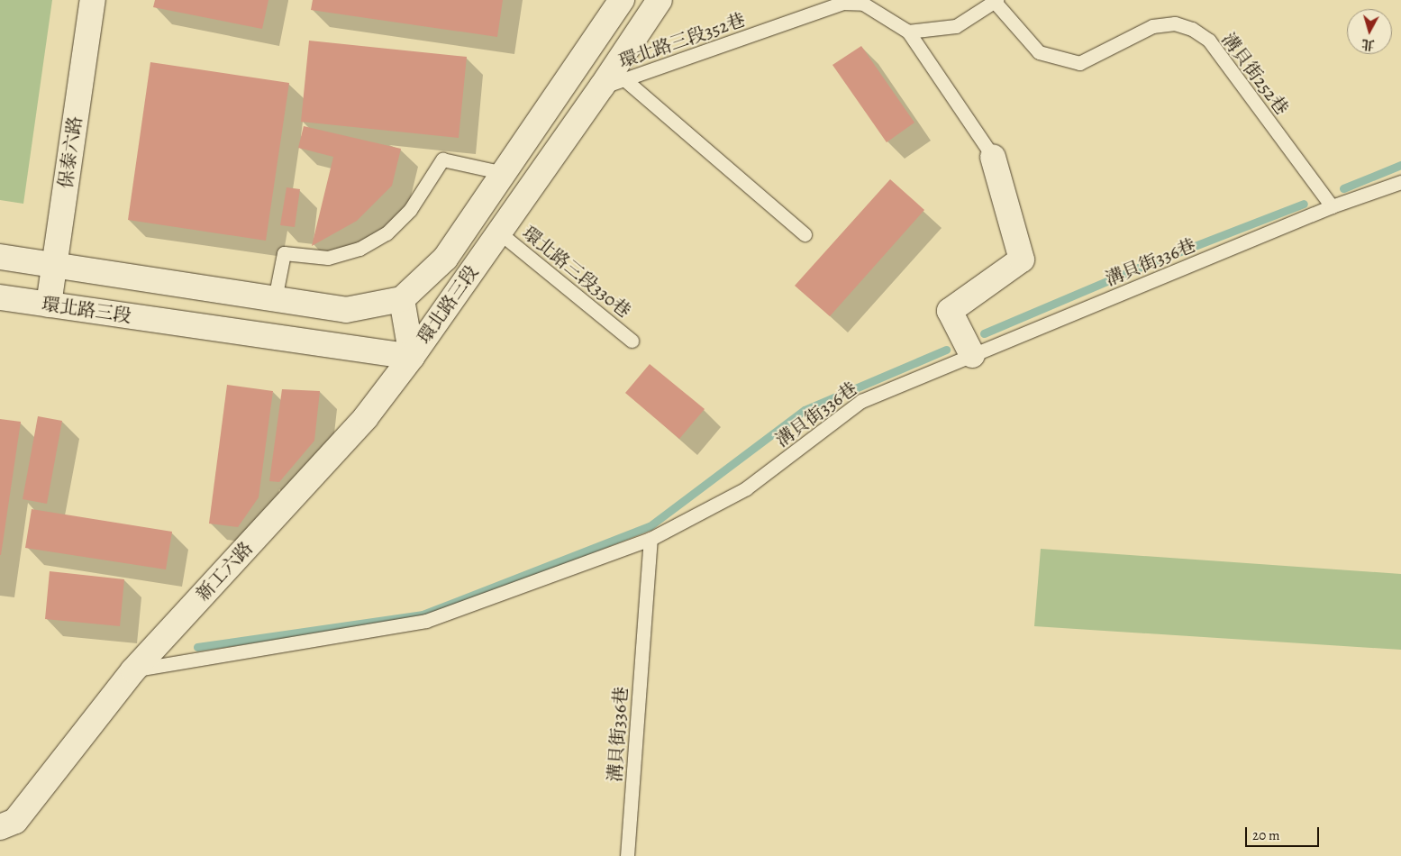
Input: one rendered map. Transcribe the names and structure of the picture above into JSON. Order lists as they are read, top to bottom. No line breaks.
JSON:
{"streets":{"street":["保泰六路","環北路三段","新工六路"],"lane":["環北路三段352巷","溝貝街252巷","溝貝街336巷","環北路三段330巷"]},"crossings":[["環北路三段352巷","環北路三段"],["溝貝街252巷","溝貝街336巷"],["保泰六路","環北路三段"],["環北路三段330巷","環北路三段"],["環北路三段","新工六路"]],"scale_bar":"20 m","north":"bottom"}
